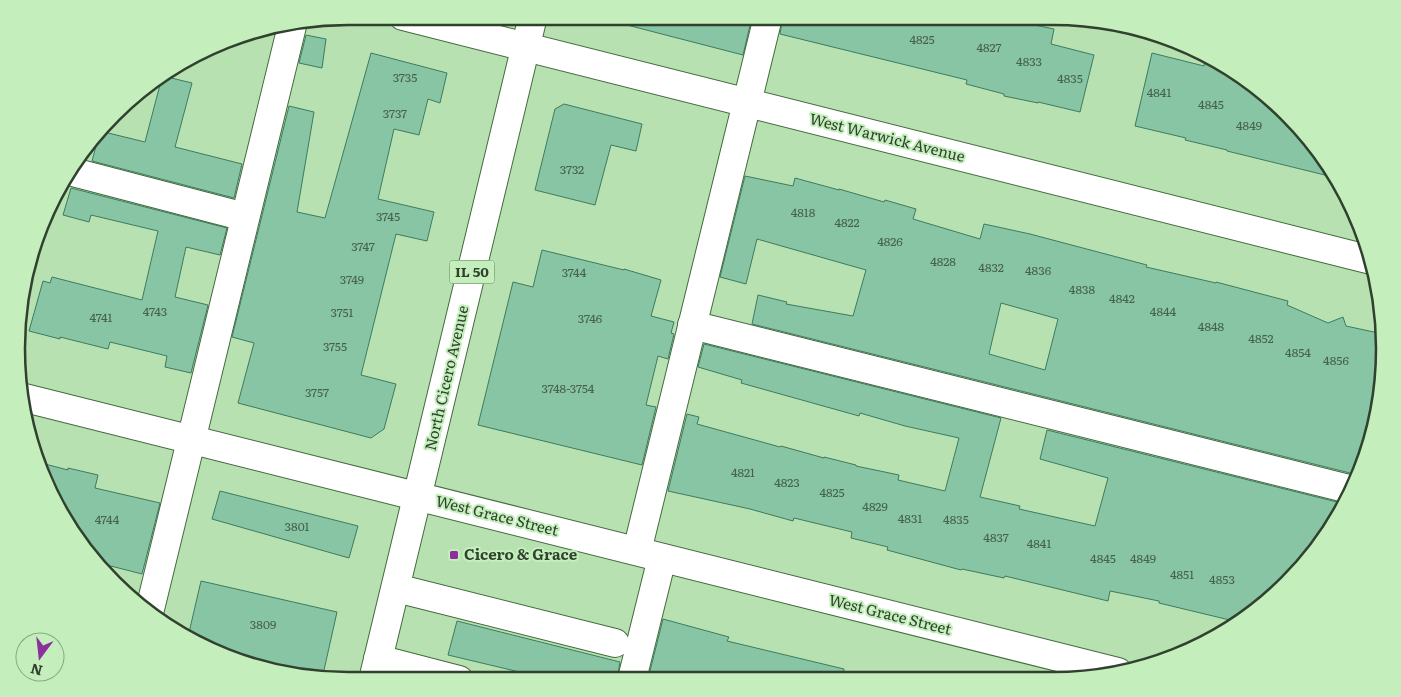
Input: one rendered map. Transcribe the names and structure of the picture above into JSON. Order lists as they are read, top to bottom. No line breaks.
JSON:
{"streets":{"street":["West Warwick Avenue","IL 50","North Cicero Avenue","West Grace Street"]},"crossings":[["West Warwick Avenue","North Cicero Avenue"],["North Cicero Avenue","West Grace Street"]],"places":{"transit":["Cicero & Grace"]},"house_numbers":["4825","4827","4833","3735","4835","4841","4845","3737","4849","3732","4818","3745","4822","4826","3747","4828","4832","4836","3744","3749","4838","4842","4743","4844","3751","4741","3746","4848","4852","3755","4854","4856","3748-3754","3757","4821","4823","4825","4829","4831","4744","4835","3801","4837","4841","4845","4849","4851","4853","3809"],"north":"bottom"}
